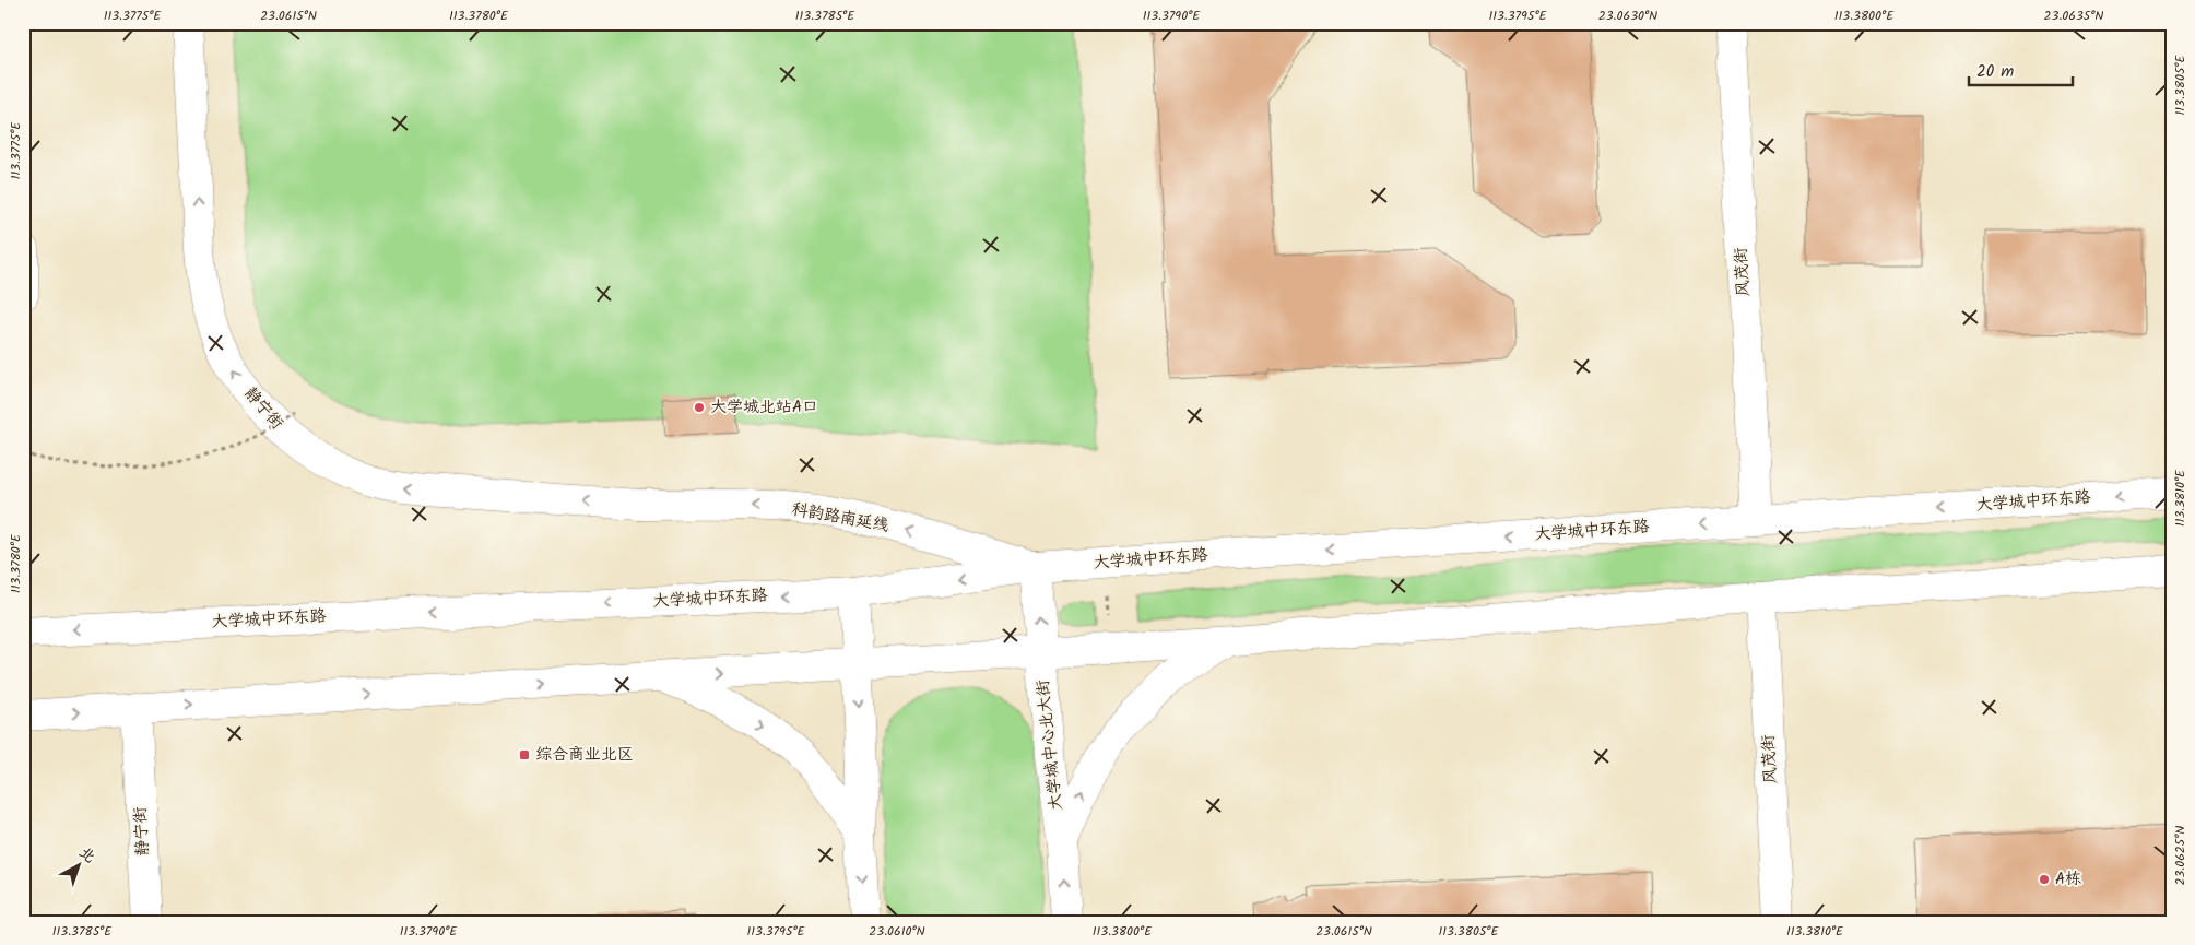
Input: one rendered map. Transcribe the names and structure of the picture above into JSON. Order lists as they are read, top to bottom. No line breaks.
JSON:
{"streets":{"main road":["风茂街","静宁街","大学城中环东路","科韵路南延线","大学城中心北大街"]},"crossings":[["风茂街","大学城中环东路"],["静宁街","科韵路南延线"],["大学城中环东路","科韵路南延线"],["大学城中环东路","大学城中心北大街"],["科韵路南延线","大学城中心北大街"]],"one_way":["静宁街"],"places":{"other":["大学城北站A口","A栋"],"transit":["综合商业北区"]},"scale_bar":"20 m","north":"top right","coordinates":["113.3775°E","23.0615°N","113.3780°E","113.3785°E","113.3790°E","113.3795°E","23.0630°N","113.3800°E","23.0635°N","113.3805°E","113.3810°E","23.0625°N","23.0610°N"]}
